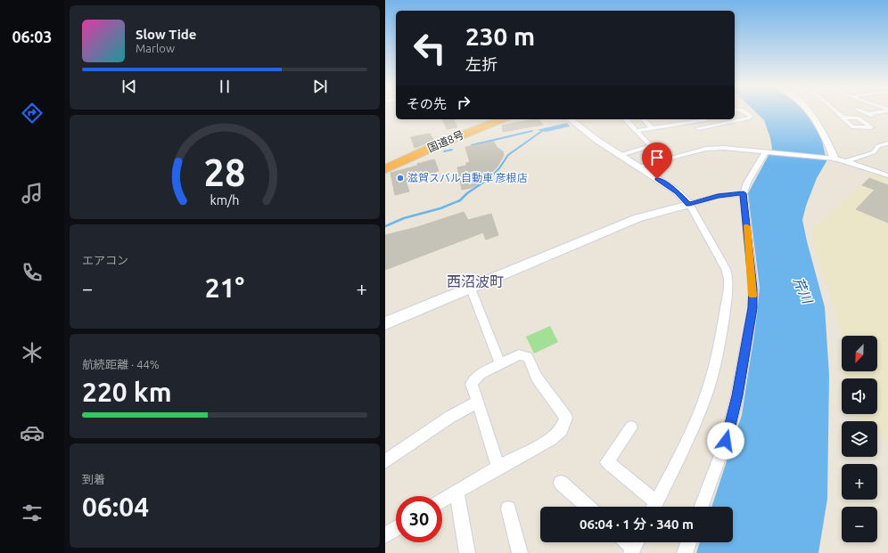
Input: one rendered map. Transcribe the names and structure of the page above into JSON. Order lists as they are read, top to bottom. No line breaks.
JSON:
{"streets":{"highway":["国道8号"]},"districts":["西沼波町"],"water":["芹川"],"places":["滋賀スバル自動車 彦根店"],"north":"bottom left","page":{"tabs":"06:03","turn":["230 m","左折"],"song":["Slow Tide","Marlow"],"then":"その先","tile":["エアコン",["航続距離 · 44%","220 km"],["到着","06:04"]],"heat":["−","21°","+"],"map_buttons":["+","−"],"limit":"30","trip":"06:04 · 1 分 · 340 m","gauge":["28","km/h"]}}
